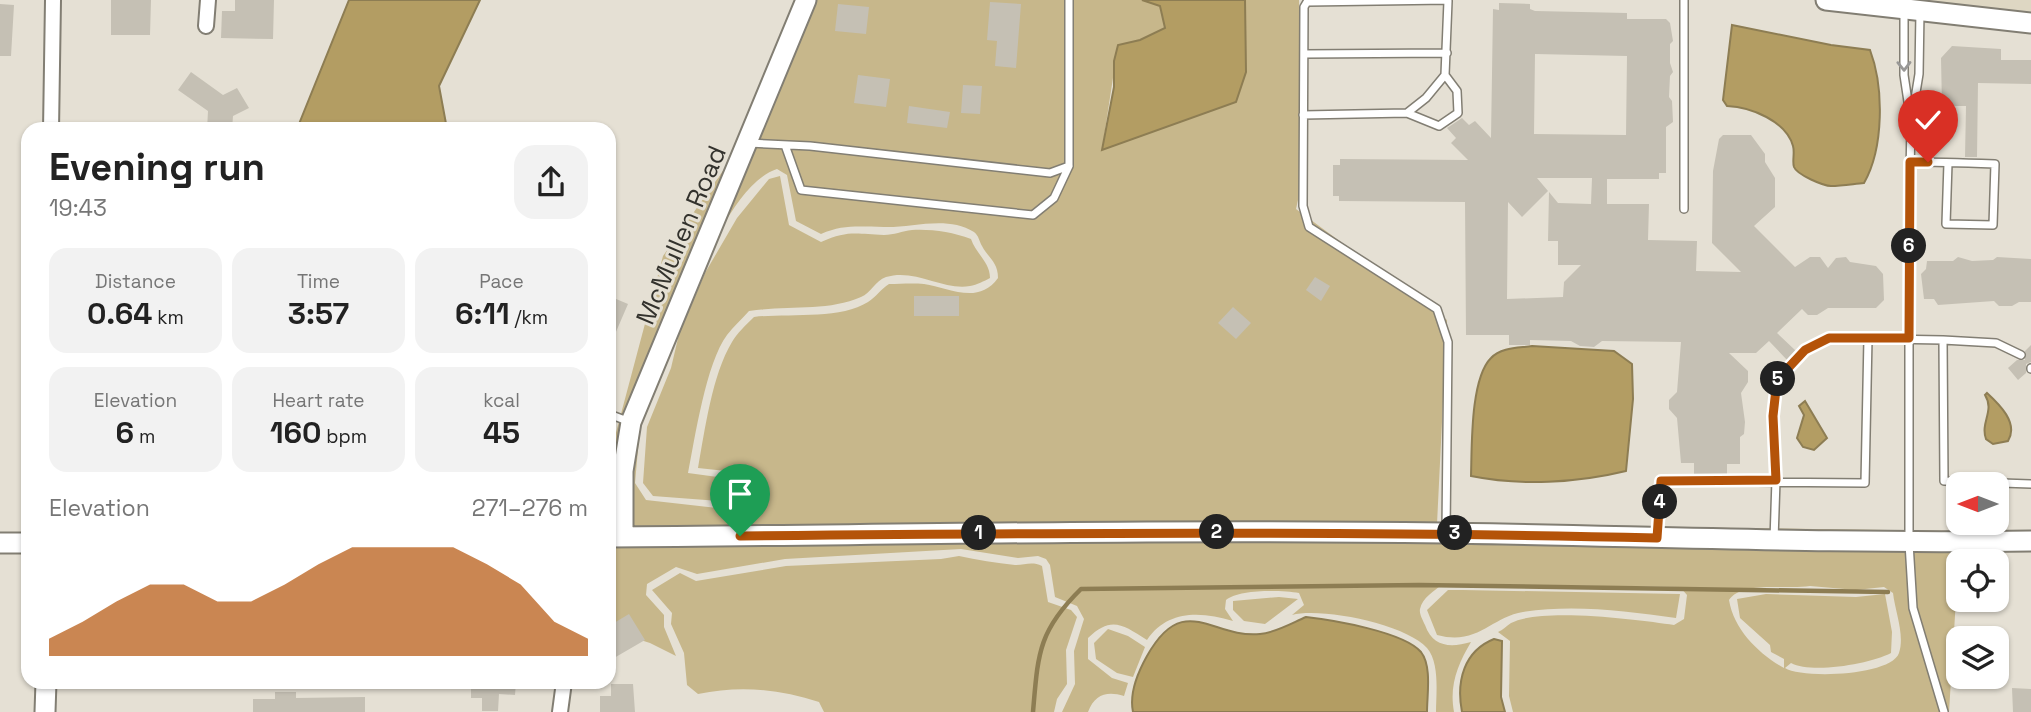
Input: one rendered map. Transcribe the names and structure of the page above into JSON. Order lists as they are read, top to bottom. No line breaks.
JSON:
{"streets":{"street":["McMullen Road"]},"north":"left","page":{"heading":["Evening run","19:43"],"pins":["6","5","4","2","1","3"],"stats":[["Distance","0.64 km"],["Time","3:57"],["Pace","6:11 /km"],["Elevation","6 m"],["Heart rate","160 bpm"],["kcal","45"]],"chart":["Elevation","271–276 m"]}}
